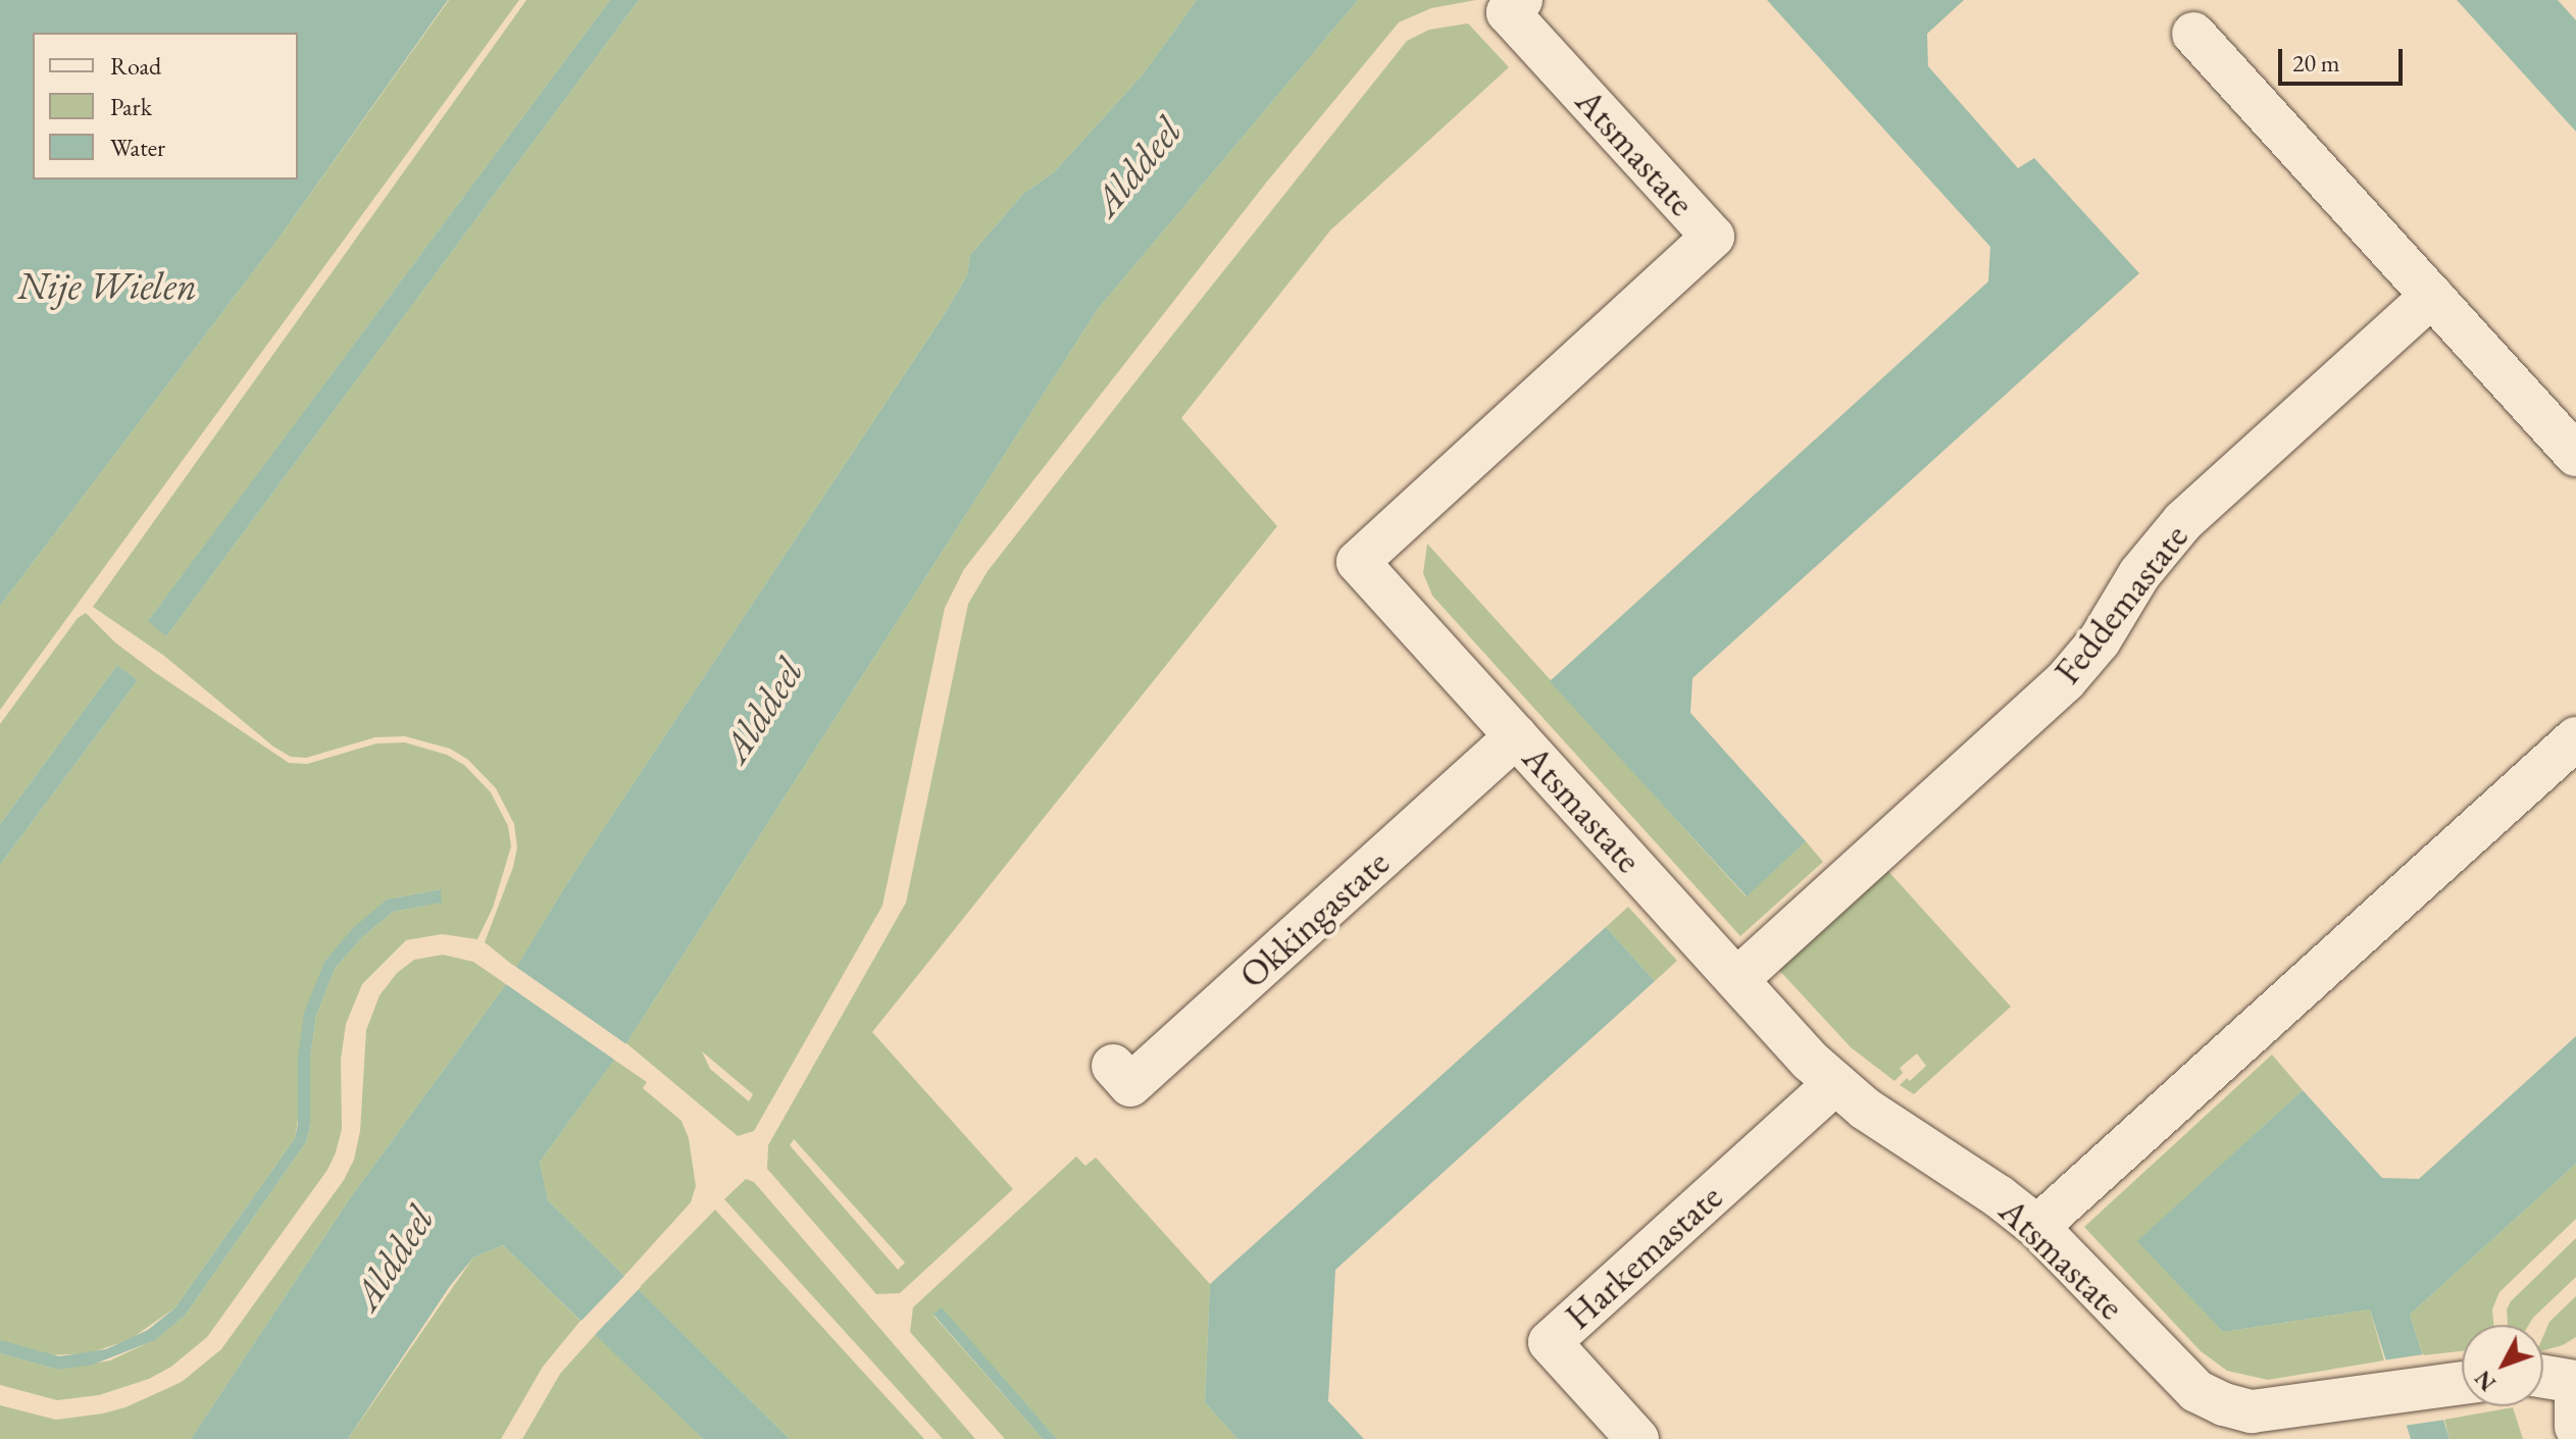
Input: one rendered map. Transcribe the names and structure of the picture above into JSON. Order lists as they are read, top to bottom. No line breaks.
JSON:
{"streets":{"street":["Atsmastate","Feddemastate","Okkingastate","Harkemastate"]},"crossings":[["Atsmastate","Feddemastate"],["Atsmastate","Okkingastate"],["Atsmastate","Harkemastate"]],"water":["Alddeel","Nije Wielen"],"legend":["Road","Park","Water"],"scale_bar":"20 m","north":"bottom left"}
